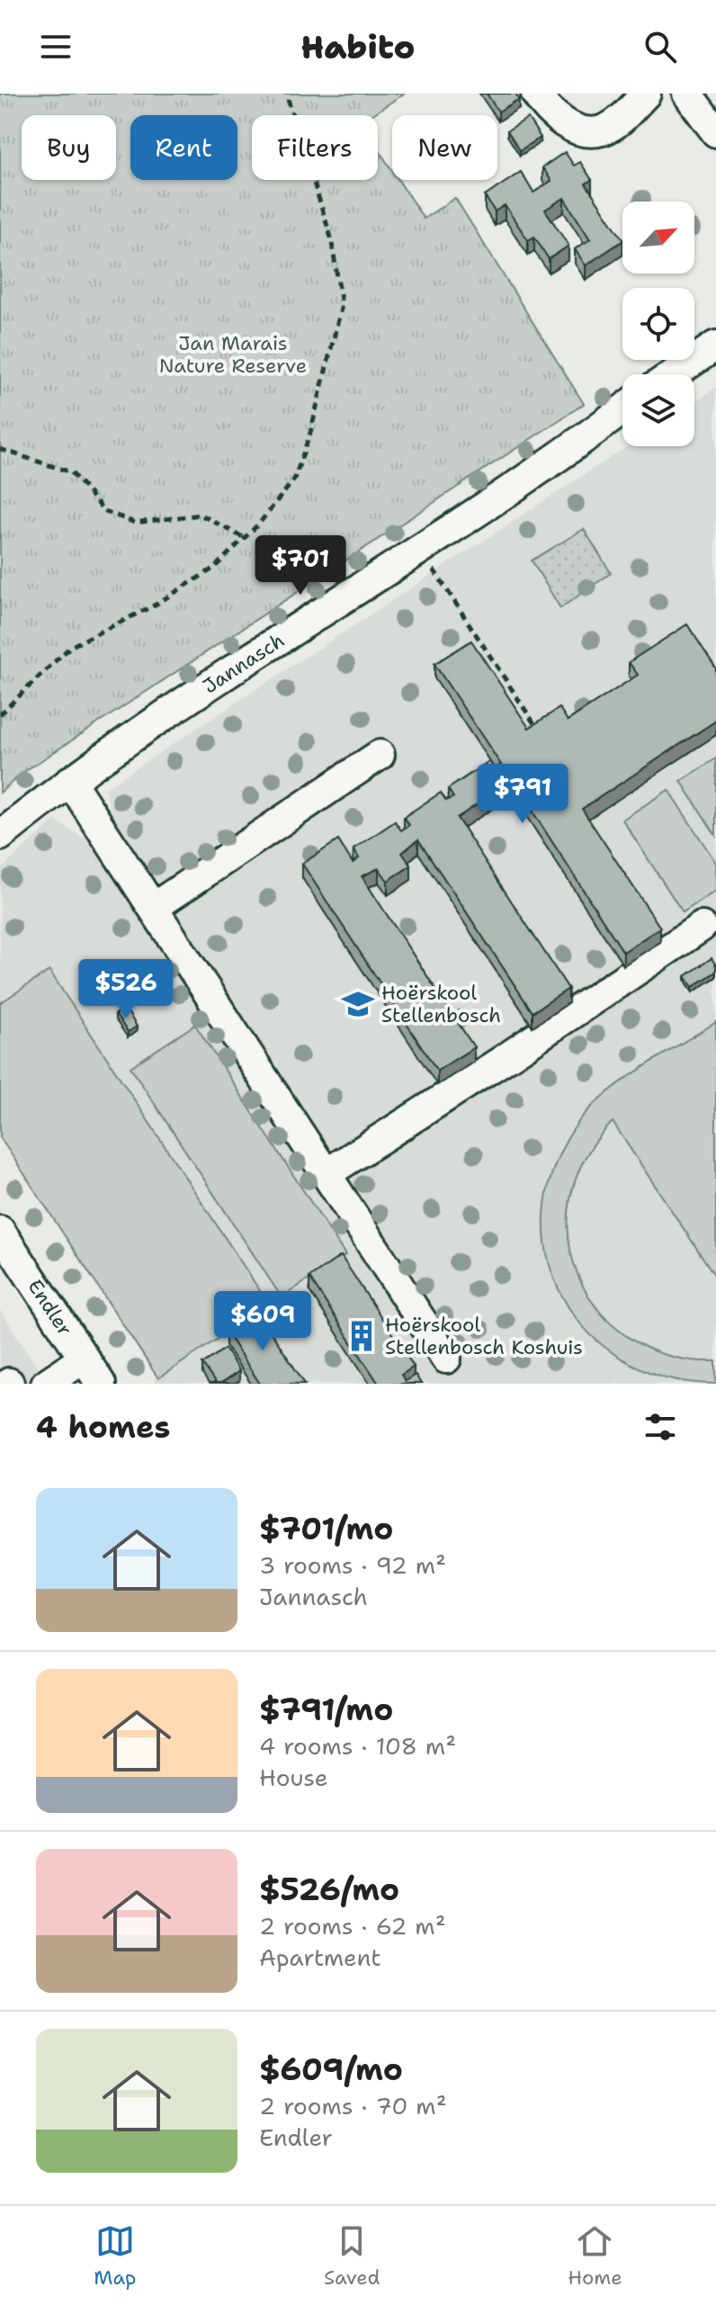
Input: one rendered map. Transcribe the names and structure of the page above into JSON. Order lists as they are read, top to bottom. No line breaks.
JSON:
{"streets":{"street":["Jannasch","Endler"]},"parks":["Jan Marais Nature Reserve"],"places":{"school or university":["Hoërskool Stellenbosch"],"building":["Hoërskool Stellenbosch Koshuis"]},"north":"top right","page":{"header":"Habito","chip":["Buy","Rent","Filters","New"],"price":["$701","$791","$526","$609"],"heading":"4 homes","list":[{"name":"$701/mo","note":"3 rooms · 92 m² · Jannasch"},{"name":"$791/mo","note":"4 rooms · 108 m² · House"},{"name":"$526/mo","note":"2 rooms · 62 m² · Apartment"},{"name":"$609/mo","note":"2 rooms · 70 m² · Endler"}],"tabs":["Map","Saved","Home"]}}
